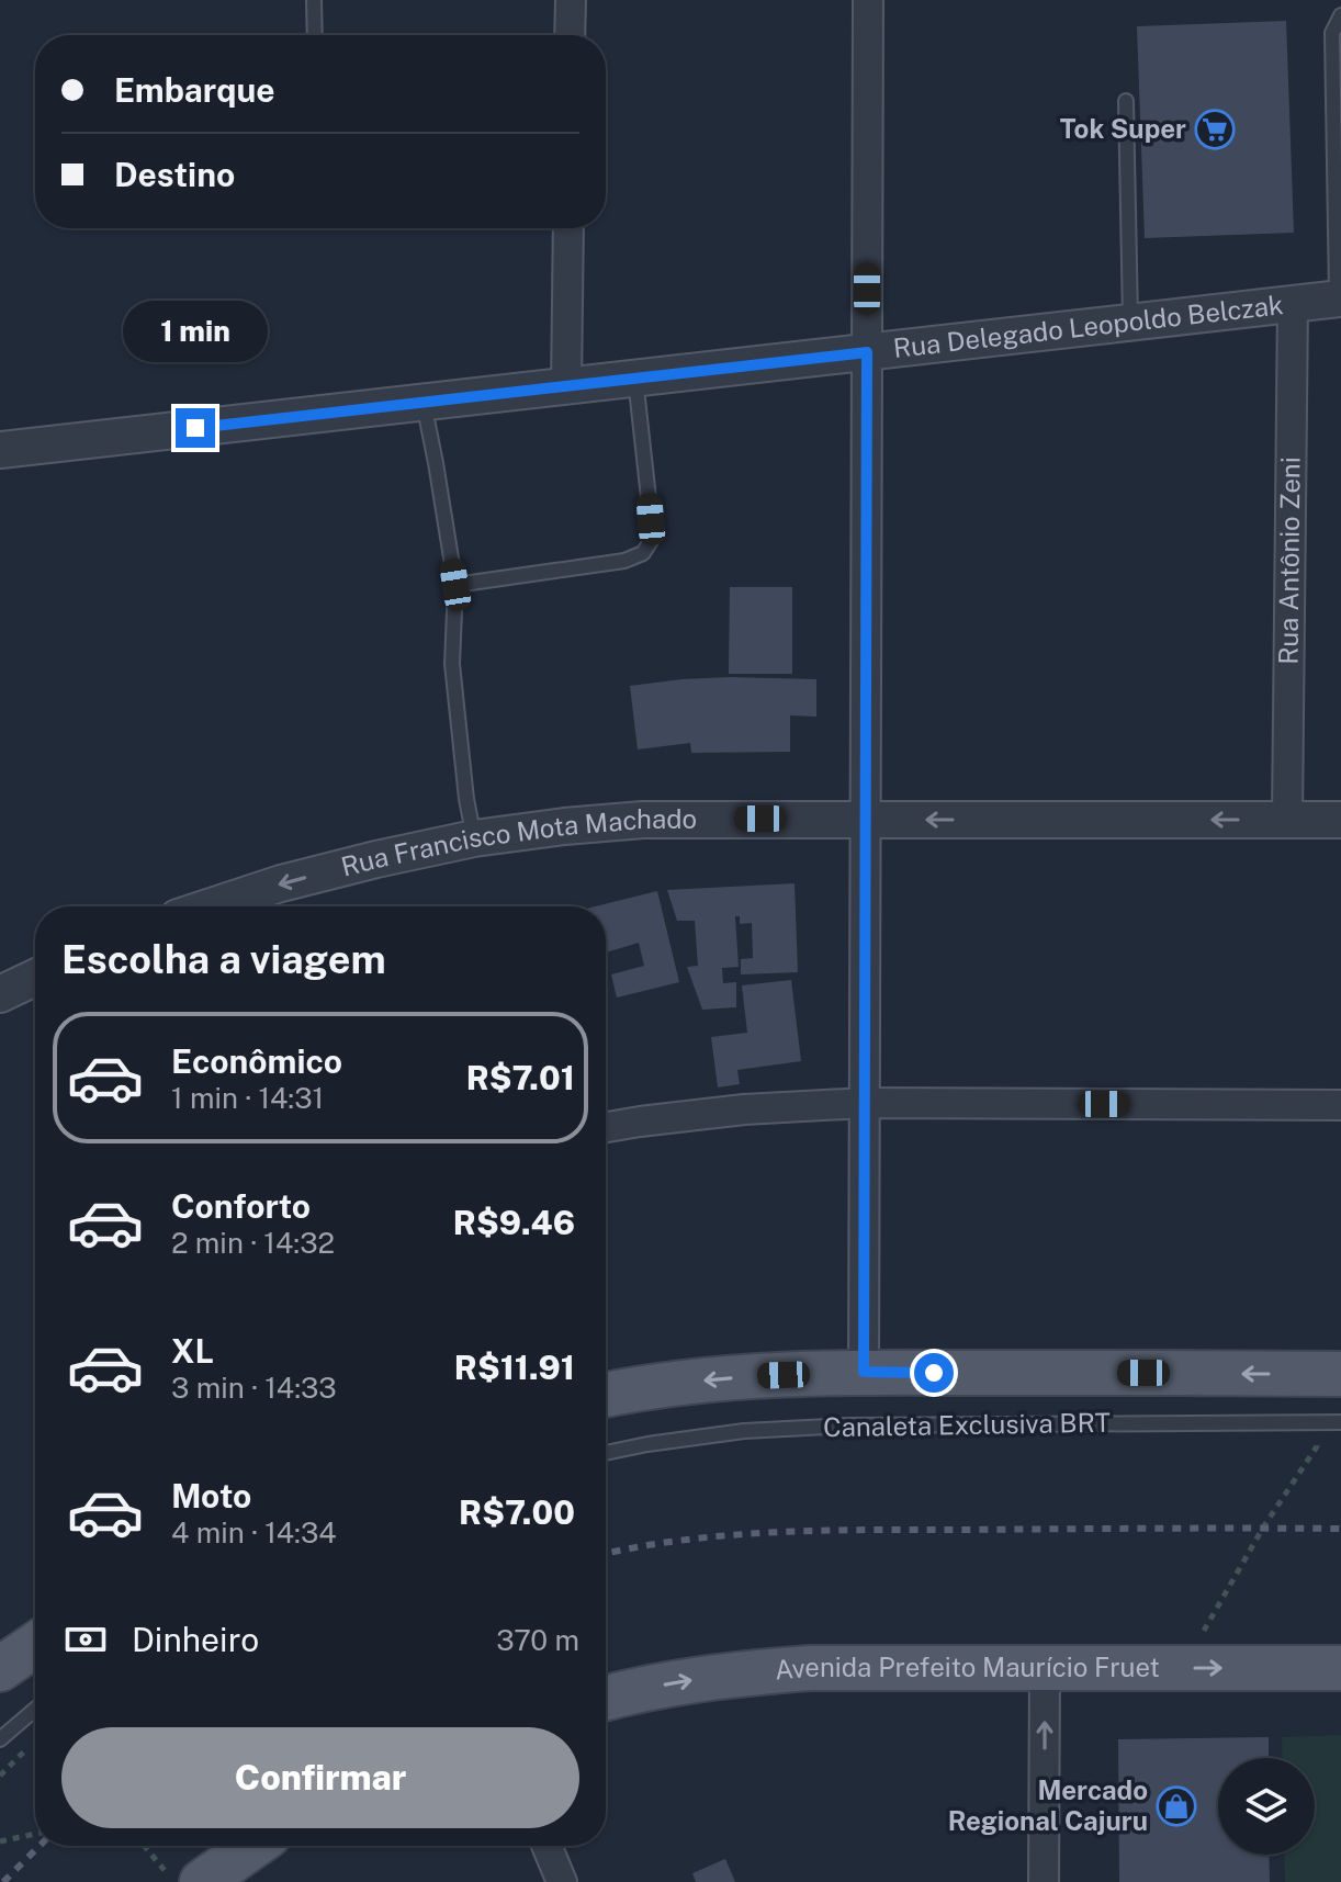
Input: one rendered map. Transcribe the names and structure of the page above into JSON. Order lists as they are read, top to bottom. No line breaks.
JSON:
{"streets":{"main road":["Avenida Prefeito Maurício Fruet"],"street":["Rua Delegado Leopoldo Belczak","Rua Antônio Zeni","Rua Francisco Mota Machado"],"lane":["Canaleta Exclusiva BRT"]},"crossings":[["Rua Delegado Leopoldo Belczak","Rua Antônio Zeni"],["Rua Antônio Zeni","Rua Francisco Mota Machado"]],"places":{"supermarket":["Tok Super"],"shop":["Mercado Regional Cajuru"]},"page":{"banner":["Embarque","Destino"],"bubble":"1 min","heading":"Escolha a viagem","list":[{"name":"Econômico","note":"1 min · 14:31","value":"R$7.01"},{"name":"Conforto","note":"2 min · 14:32","value":"R$9.46"},{"name":"XL","note":"3 min · 14:33","value":"R$11.91"},{"name":"Moto","note":"4 min · 14:34","value":"R$7.00"}],"pay":["Dinheiro","370 m"],"buttons":"Confirmar"}}
